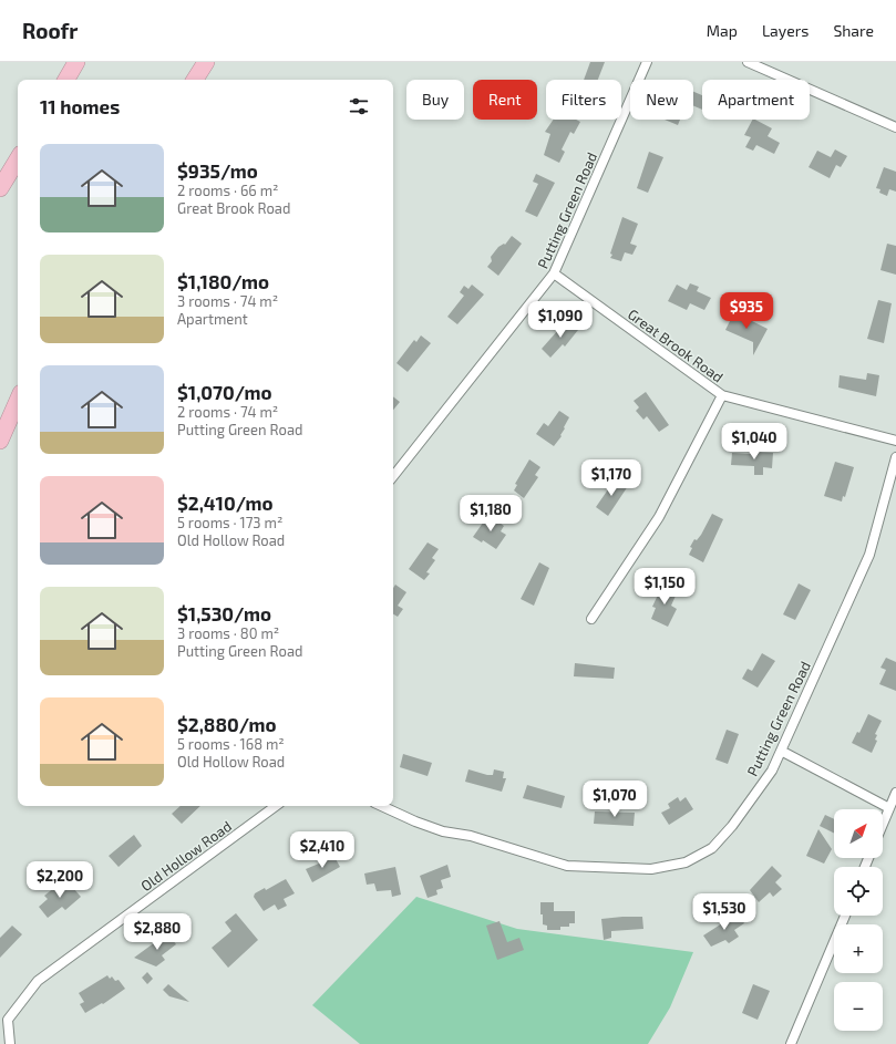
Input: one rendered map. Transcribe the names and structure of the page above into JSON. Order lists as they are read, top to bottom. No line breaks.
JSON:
{"streets":{"street":["Putting Green Road","Great Brook Road","Old Hollow Road"]},"crossings":[["Putting Green Road","Great Brook Road"]],"north":"top right","page":{"header":"Roofr","nav":["Map","Layers","Share"],"chip":["Buy","Rent","Filters","New","Apartment"],"heading":"11 homes","list":[{"name":"$935/mo","note":"2 rooms · 66 m² · Great Brook Road"},{"name":"$1,180/mo","note":"3 rooms · 74 m² · Apartment"},{"name":"$1,070/mo","note":"2 rooms · 74 m² · Putting Green Road"},{"name":"$2,410/mo","note":"5 rooms · 173 m² · Old Hollow Road"},{"name":"$1,530/mo","note":"3 rooms · 80 m² · Putting Green Road"},{"name":"$2,880/mo","note":"5 rooms · 168 m² · Old Hollow Road"}],"price":["$935","$1,090","$1,040","$1,170","$1,180","$1,150","$1,070","$2,410","$2,200","$1,530","$2,880"],"map_buttons":["+","−"]}}
